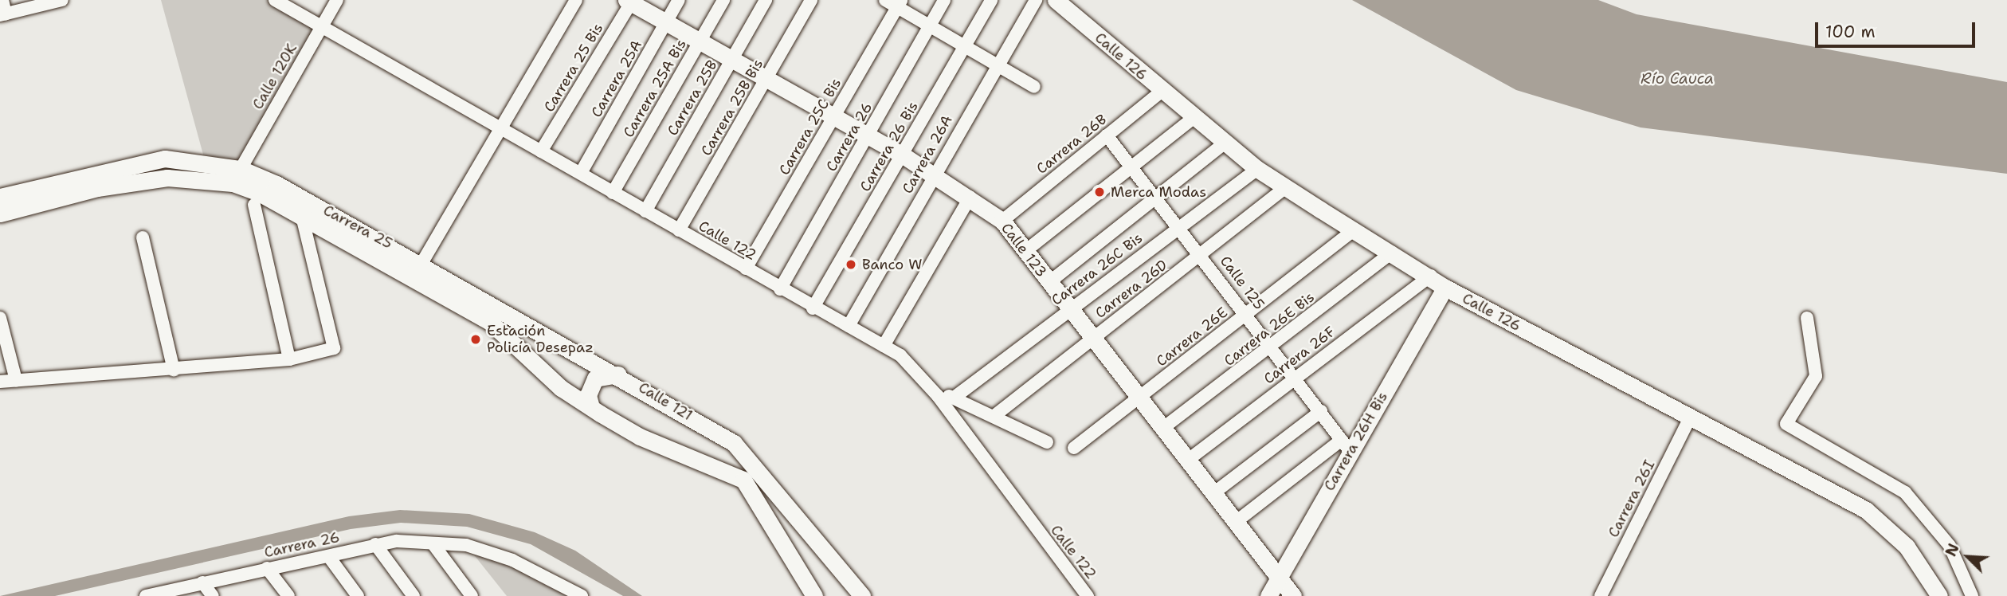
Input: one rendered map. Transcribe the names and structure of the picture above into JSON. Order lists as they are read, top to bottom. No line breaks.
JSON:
{"streets":{"street":["Calle 126","Carrera 25 Bis","Calle 120K","Carrera 25A","Carrera 25A Bis","Carrera 25B","Carrera 25B Bis","Carrera 25C Bis","Carrera 26","Carrera 26B","Carrera 26 Bis","Carrera 26A","Carrera 25","Calle 122","Calle 123","Carrera 26C Bis","Calle 125","Carrera 26D","Carrera 26E Bis","Carrera 26E","Carrera 26F","Calle 121","Carrera 26H Bis","Carrera 26I"]},"crossings":[["Calle 126","Carrera 26B"],["Calle 126","Carrera 26C Bis"],["Calle 126","Carrera 26D"],["Calle 126","Carrera 26E Bis"],["Calle 126","Carrera 26E"],["Calle 126","Carrera 26F"],["Calle 126","Carrera 26H Bis"],["Calle 126","Carrera 26I"],["Carrera 25 Bis","Calle 122"],["Carrera 25 Bis","Calle 123"],["Calle 120K","Carrera 25"],["Calle 120K","Calle 122"],["Carrera 25A","Calle 122"],["Carrera 25A","Calle 123"],["Carrera 25A Bis","Calle 122"],["Carrera 25A Bis","Calle 123"],["Carrera 25B","Calle 122"],["Carrera 25B","Calle 123"],["Carrera 25B Bis","Calle 122"],["Carrera 25B Bis","Calle 123"],["Carrera 25C Bis","Calle 122"],["Carrera 25C Bis","Calle 123"],["Carrera 26","Calle 122"],["Carrera 26","Calle 123"],["Carrera 26B","Calle 123"],["Carrera 26B","Calle 125"],["Carrera 26 Bis","Calle 122"],["Carrera 26 Bis","Calle 123"],["Carrera 26A","Calle 122"],["Carrera 26A","Calle 123"],["Carrera 25","Calle 121"],["Calle 123","Carrera 26C Bis"],["Calle 123","Carrera 26D"],["Calle 123","Carrera 26E Bis"],["Calle 123","Carrera 26E"],["Calle 123","Carrera 26F"],["Calle 123","Carrera 26H Bis"],["Carrera 26C Bis","Calle 125"],["Calle 125","Carrera 26D"],["Calle 125","Carrera 26E Bis"],["Calle 125","Carrera 26E"],["Calle 125","Carrera 26F"],["Calle 125","Carrera 26H Bis"]],"water":["Río Cauca"],"places":["Merca Modas","Banco W","Estación Policía Desepaz"],"scale_bar":"100 m","north":"top left"}
